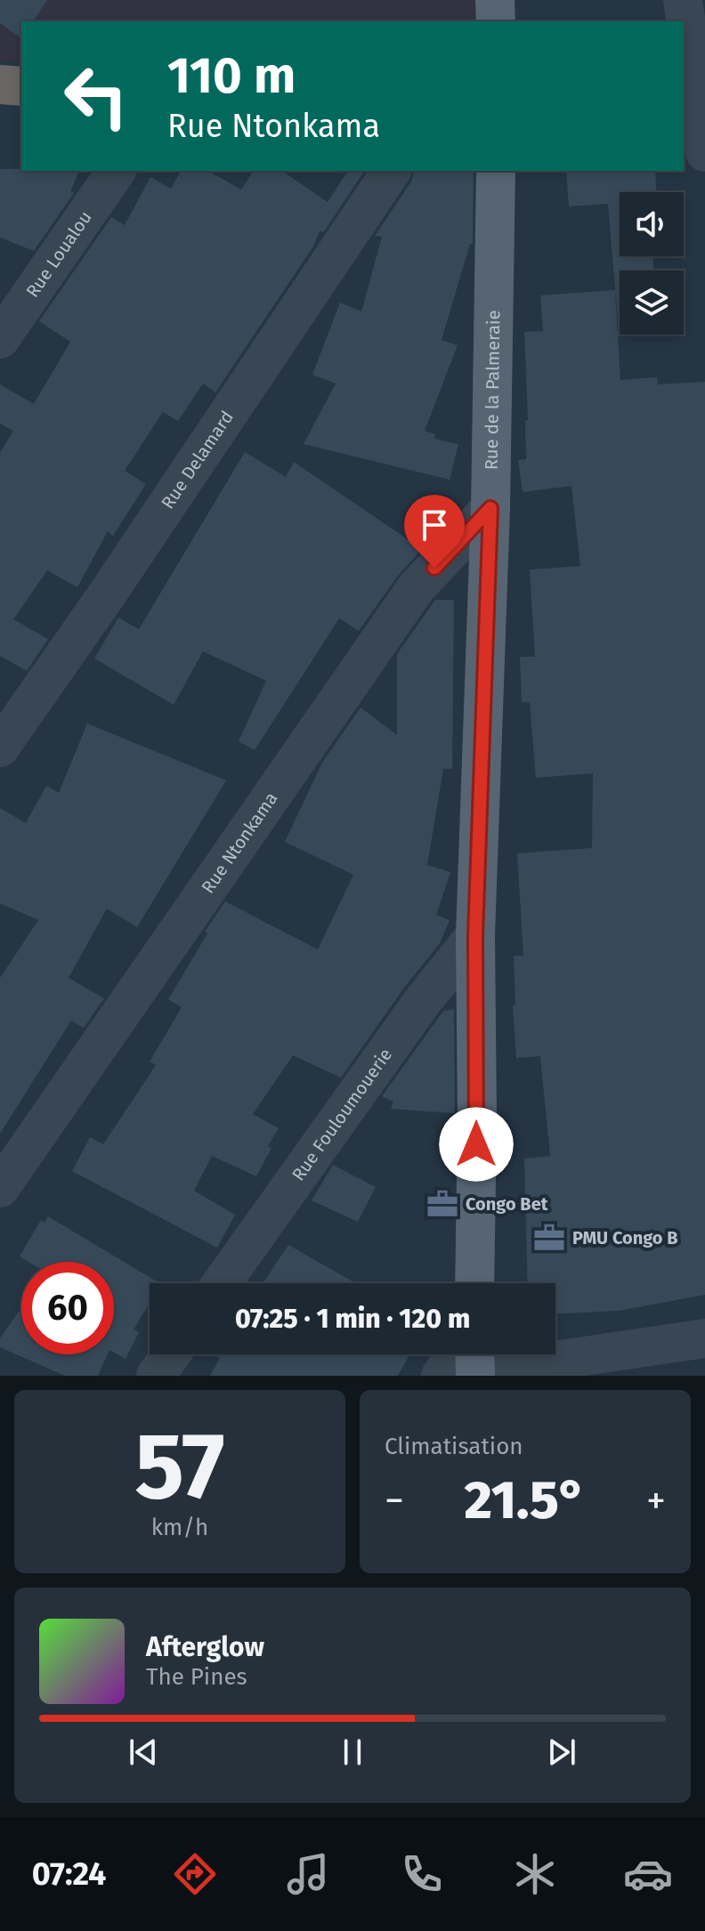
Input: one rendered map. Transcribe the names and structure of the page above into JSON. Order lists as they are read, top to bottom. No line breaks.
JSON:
{"streets":{"main road":["Rue de la Palmeraie"],"street":["Rue Loualou","Rue Delamard","Rue Ntonkama","Rue Fouloumouerie"]},"crossings":[["Rue de la Palmeraie","Rue Ntonkama"],["Rue de la Palmeraie","Rue Fouloumouerie"]],"places":{"office":["Congo Bet","PMU Congo B"]},"page":{"turn":["110 m","Rue Ntonkama"],"limit":"60","trip":"07:25 · 1 min · 120 m","tile":[["57","km/h"],"Climatisation"],"heat":["−","21.5°","+"],"song":["Afterglow","The Pines"],"tabs":"07:24"}}
